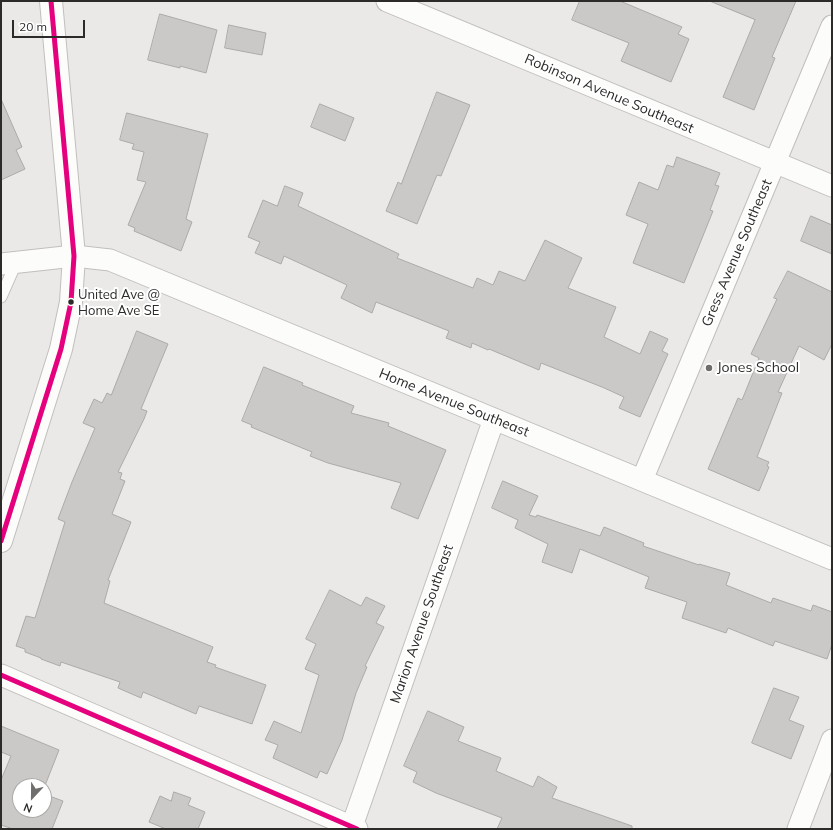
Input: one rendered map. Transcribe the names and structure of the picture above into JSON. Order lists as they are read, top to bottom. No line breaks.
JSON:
{"streets":{"street":["Robinson Avenue Southeast","Gress Avenue Southeast","Home Avenue Southeast","Marion Avenue Southeast"]},"crossings":[["Robinson Avenue Southeast","Gress Avenue Southeast"],["Gress Avenue Southeast","Home Avenue Southeast"],["Home Avenue Southeast","Marion Avenue Southeast"]],"places":["United Ave @ Home Ave SE","Jones School"],"scale_bar":"20 m","north":"bottom"}
